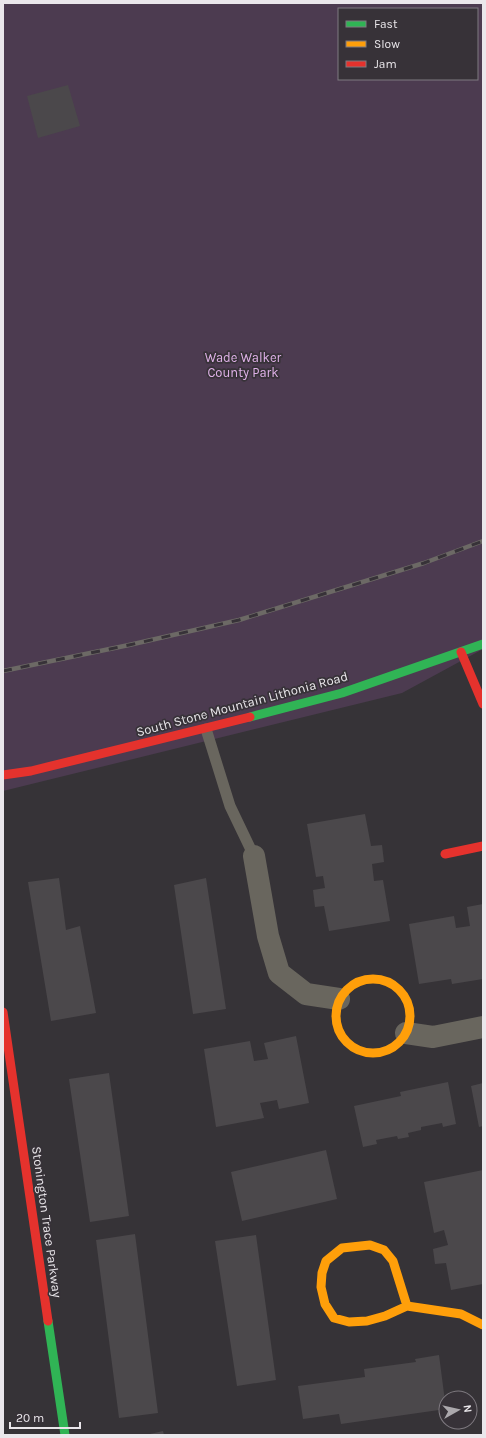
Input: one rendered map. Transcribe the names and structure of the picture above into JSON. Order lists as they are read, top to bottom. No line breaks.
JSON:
{"streets":{"street":["South Stone Mountain Lithonia Road","Stonington Trace Parkway"]},"parks":["Wade Walker County Park"],"legend":["Fast","Slow","Jam"],"scale_bar":"20 m","north":"right"}
